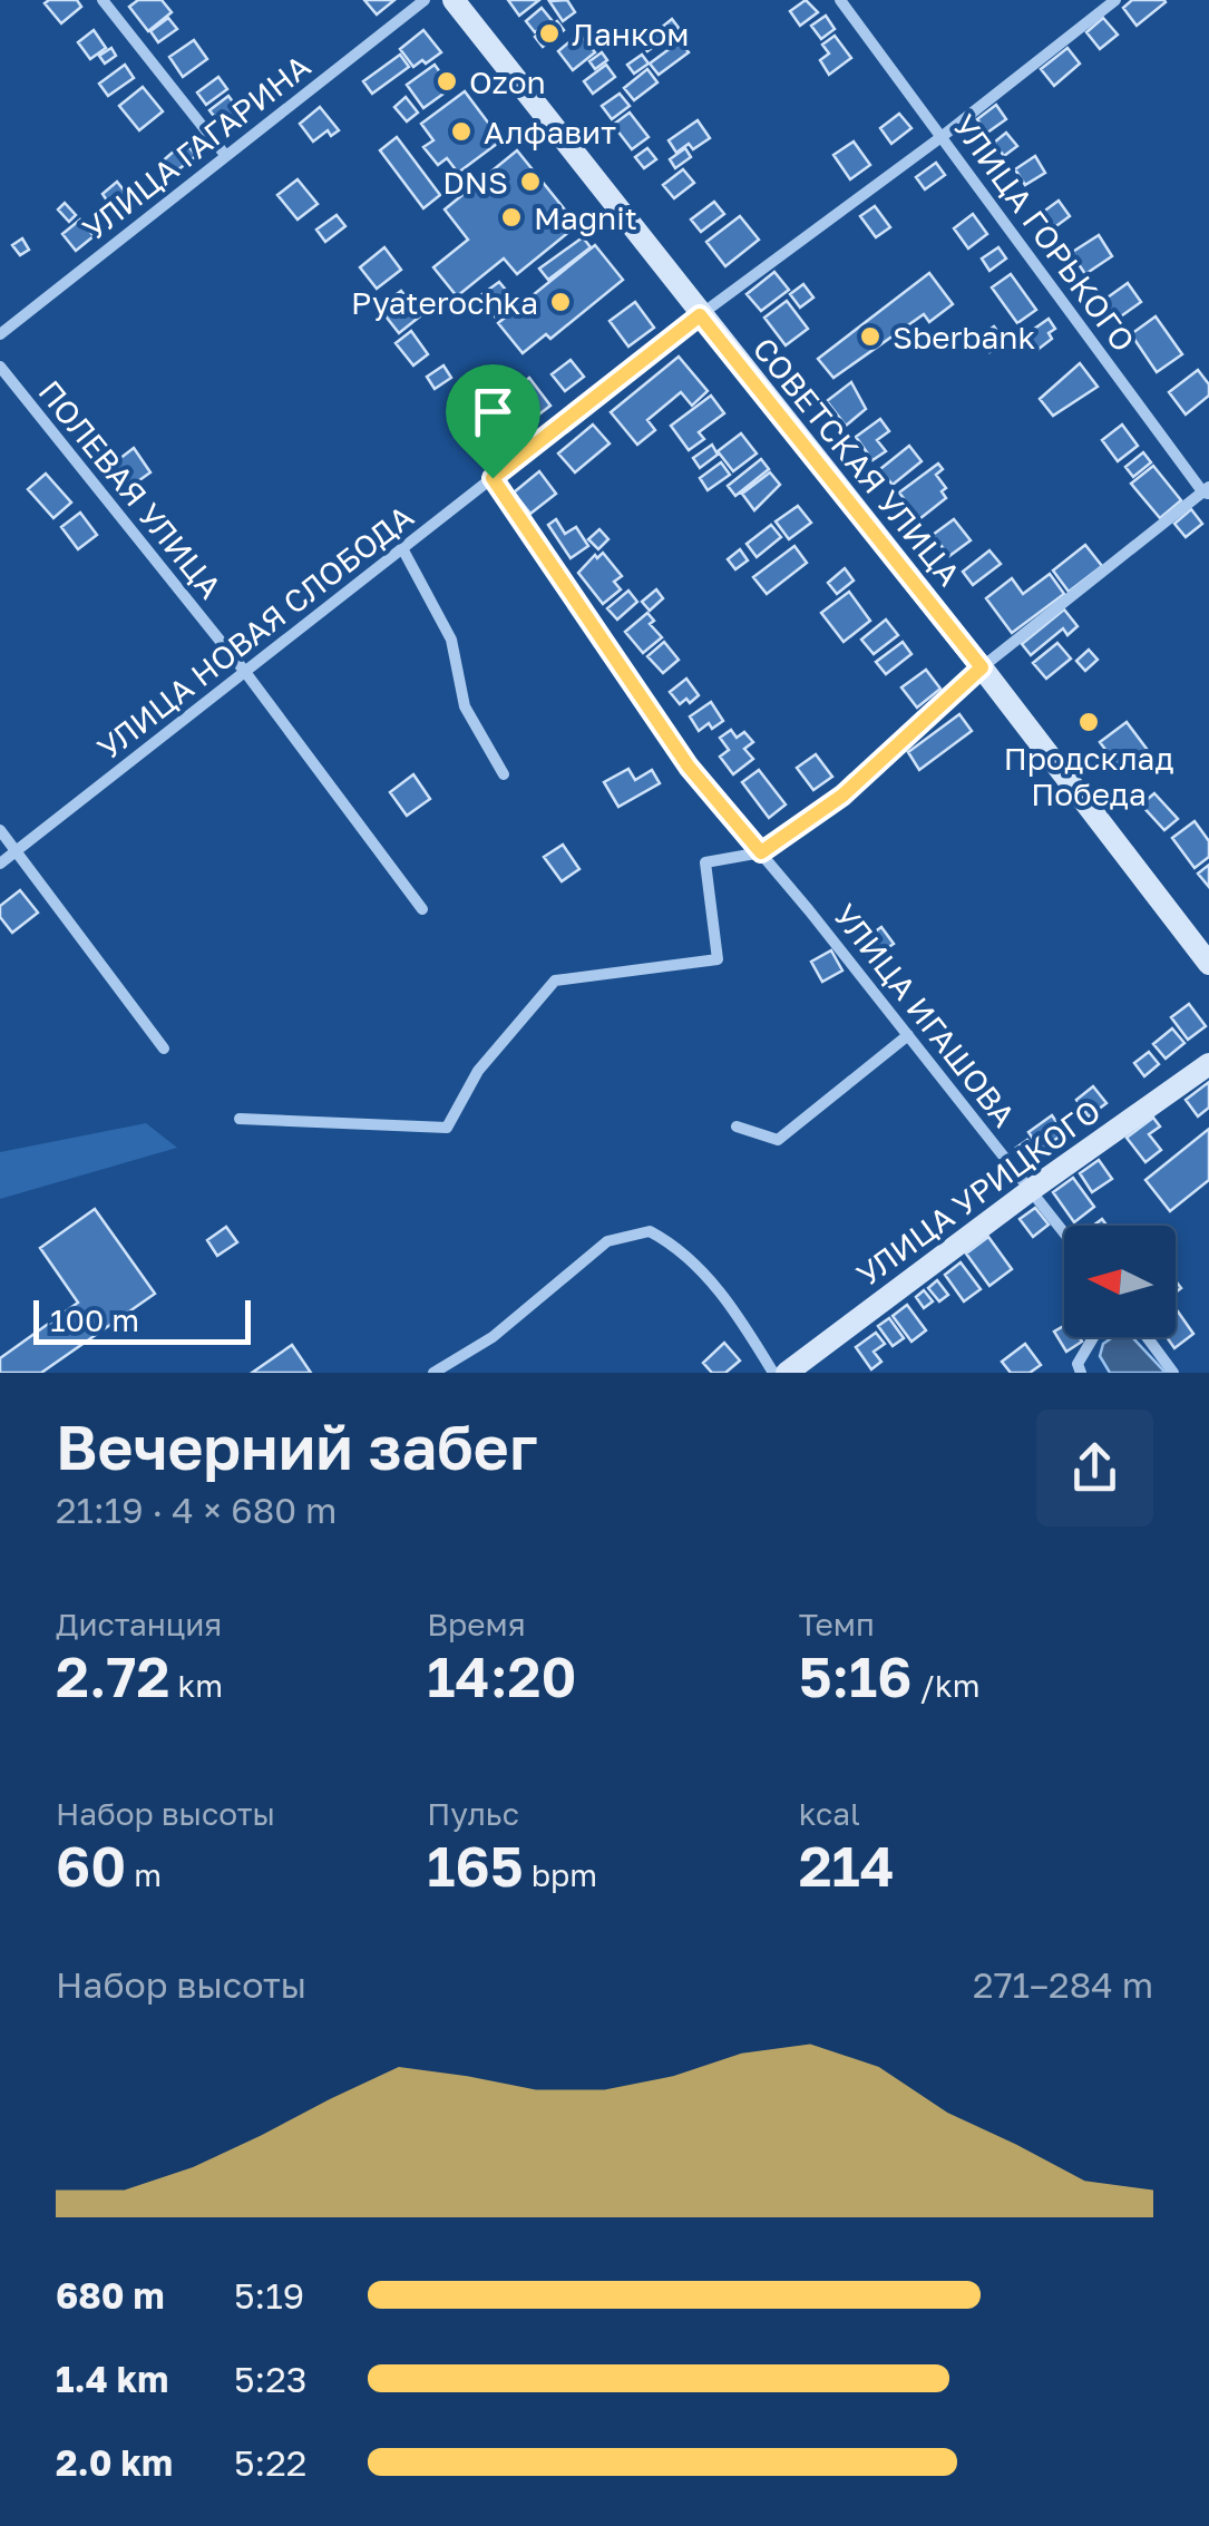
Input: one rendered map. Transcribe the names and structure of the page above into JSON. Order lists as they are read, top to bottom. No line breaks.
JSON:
{"streets":{"main road":["СОВЕТСКАЯ УЛИЦА","УЛИЦА УРИЦКОГО"],"street":["УЛИЦА ГАГАРИНА","УЛИЦА ГОРЬКОГО","ПОЛЕВАЯ УЛИЦА","УЛИЦА НОВАЯ СЛОБОДА","УЛИЦА ИГАШОВА"]},"crossings":[["УЛИЦА ГОРЬКОГО","УЛИЦА НОВАЯ СЛОБОДА"],["СОВЕТСКАЯ УЛИЦА","УЛИЦА НОВАЯ СЛОБОДА"],["ПОЛЕВАЯ УЛИЦА","УЛИЦА НОВАЯ СЛОБОДА"],["УЛИЦА НОВАЯ СЛОБОДА","УЛИЦА ИГАШОВА"],["УЛИЦА ИГАШОВА","УЛИЦА УРИЦКОГО"]],"places":["Ланком","Ozon","Алфавит","DNS","Magnit","Pyaterochka","Sberbank","Продсклад Победа"],"scale_bar":"100 m","north":"left","page":{"scale":"100 m","heading":["Вечерний забег","21:19 · 4 × 680 m"],"stats":[["Дистанция","2.72 km"],["Время","14:20"],["Темп","5:16 /km"],["Набор высоты","60 m"],["Пульс","165 bpm"],["kcal","214"]],"chart":["Набор высоты","271–284 m"],"list":[{"name":"680 m","note":"5:19"},{"name":"1.4 km","note":"5:23"},{"name":"2.0 km","note":"5:22"}]}}
